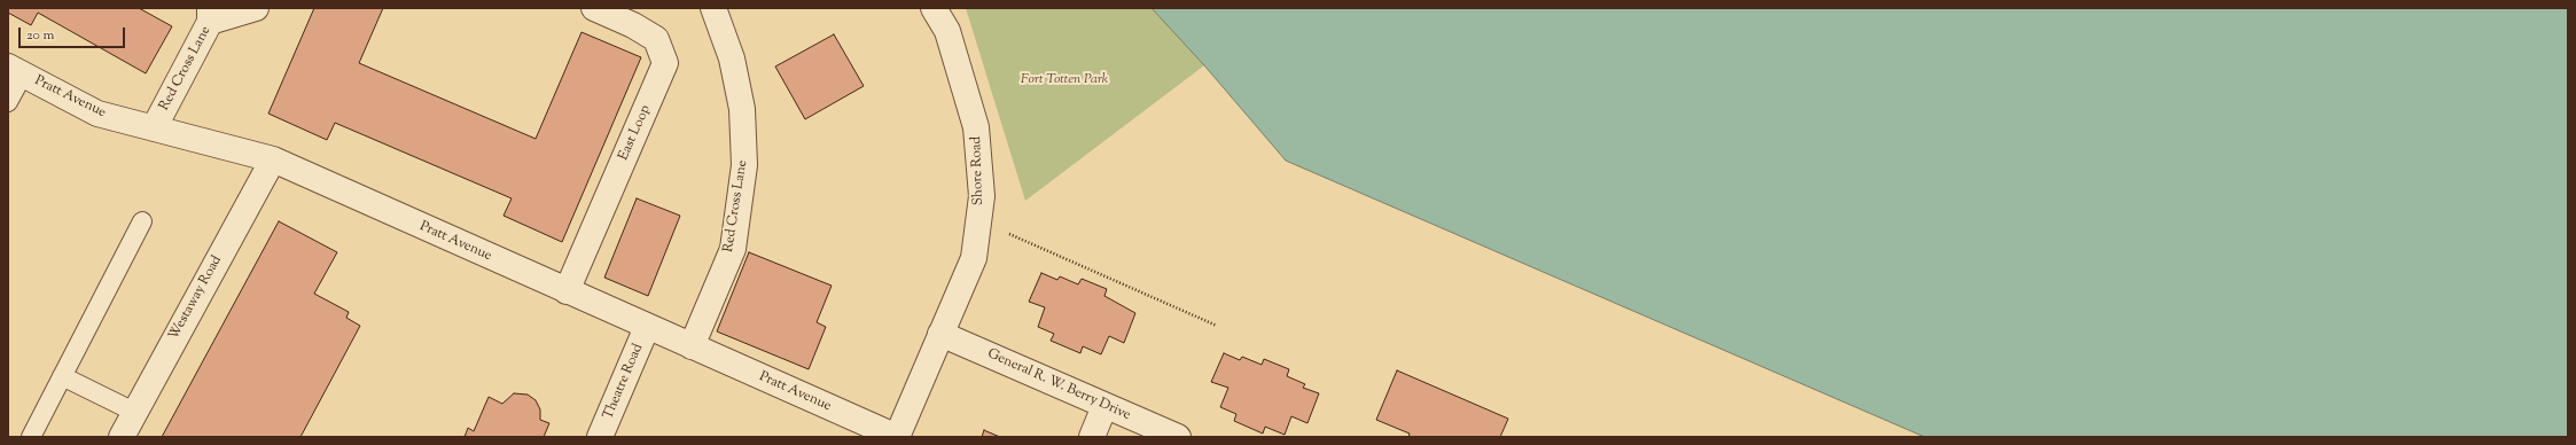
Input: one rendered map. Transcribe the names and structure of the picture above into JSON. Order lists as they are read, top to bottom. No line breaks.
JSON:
{"streets":{"street":["Red Cross Lane","Pratt Avenue","East Loop","Shore Road","Westaway Road","Theatre Road","General R. W. Berry Drive"]},"crossings":[["Red Cross Lane","Pratt Avenue"],["Pratt Avenue","East Loop"],["Pratt Avenue","Shore Road"],["Pratt Avenue","Westaway Road"],["Pratt Avenue","Theatre Road"],["Shore Road","General R. W. Berry Drive"]],"parks":["Fort Totten Park"],"scale_bar":"20 m"}
